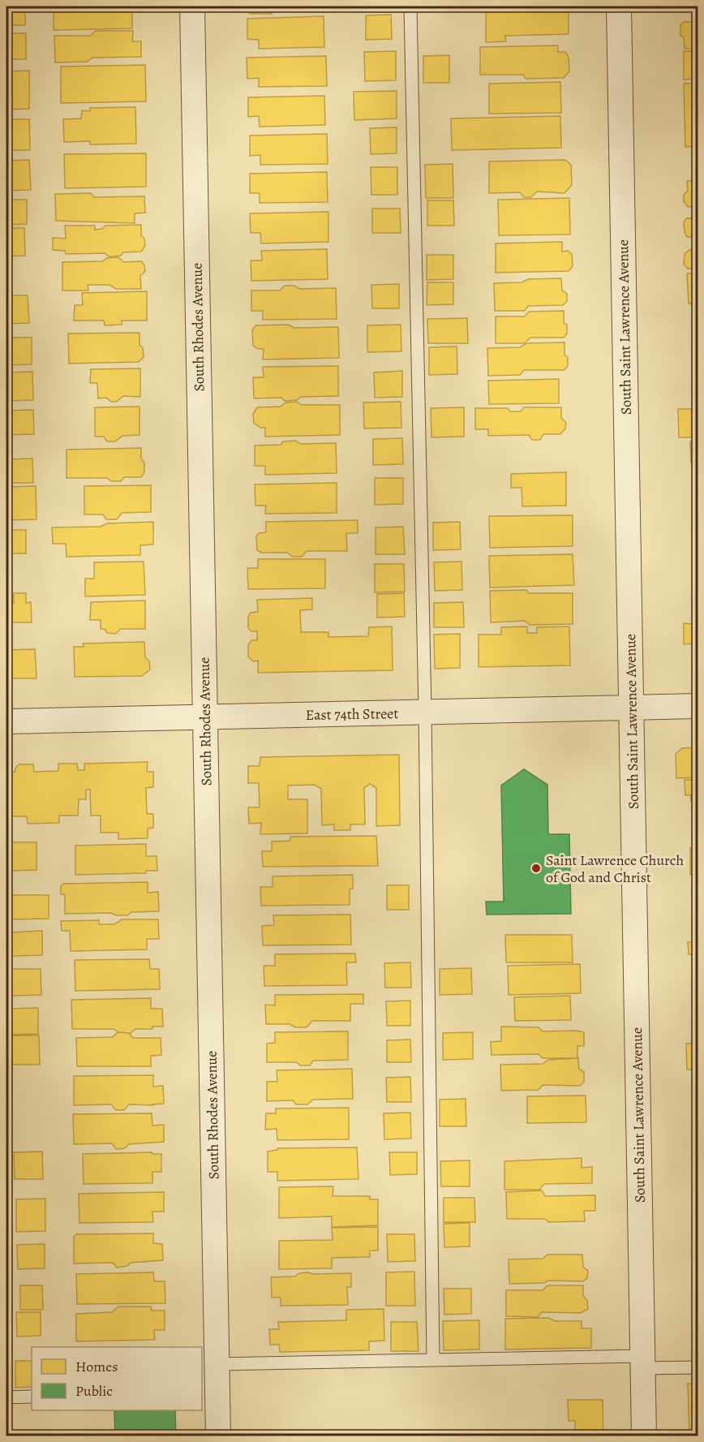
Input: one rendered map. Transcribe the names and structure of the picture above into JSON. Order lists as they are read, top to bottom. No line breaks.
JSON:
{"streets":{"street":["South Rhodes Avenue","South Saint Lawrence Avenue","East 74th Street"]},"crossings":[["South Rhodes Avenue","East 74th Street"],["South Saint Lawrence Avenue","East 74th Street"]],"places":["Saint Lawrence Church of God and Christ"],"legend":["Homes","Public"]}
